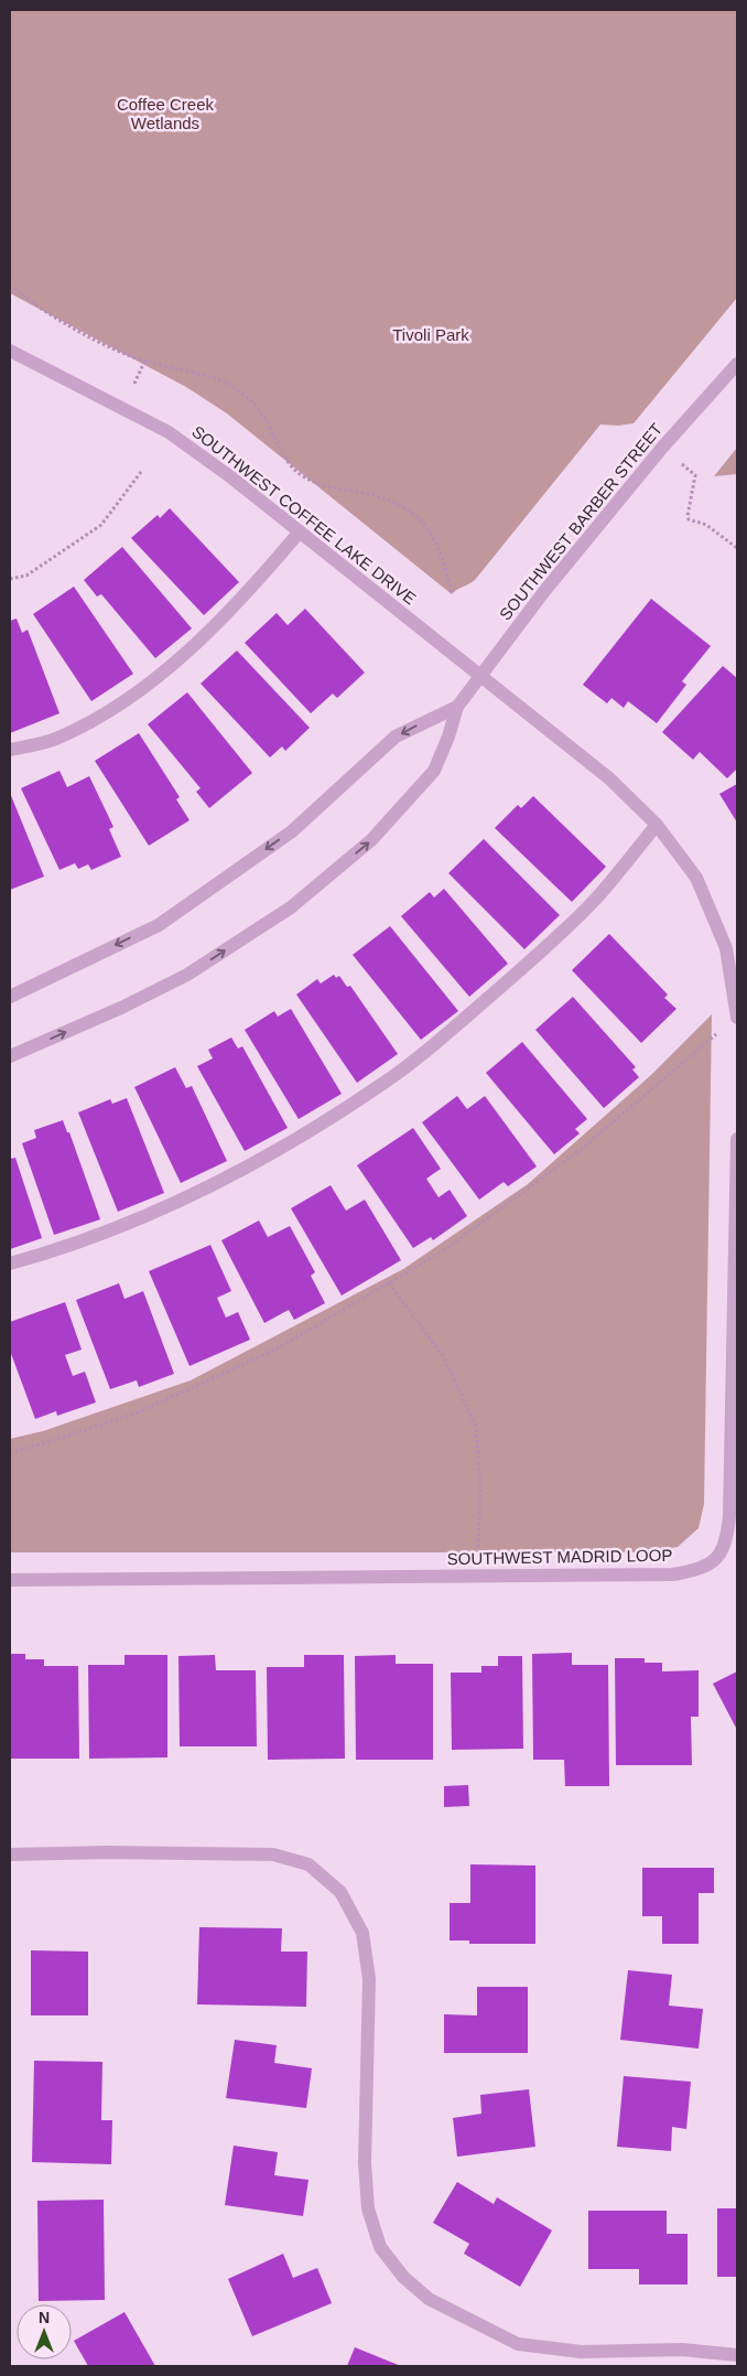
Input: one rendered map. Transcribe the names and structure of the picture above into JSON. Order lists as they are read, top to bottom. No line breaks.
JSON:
{"streets":{"street":["SOUTHWEST COFFEE LAKE DRIVE","SOUTHWEST BARBER STREET","SOUTHWEST MADRID LOOP"]},"crossings":[["SOUTHWEST COFFEE LAKE DRIVE","SOUTHWEST BARBER STREET"]],"parks":["Coffee Creek Wetlands","Tivoli Park"],"north":"top"}
